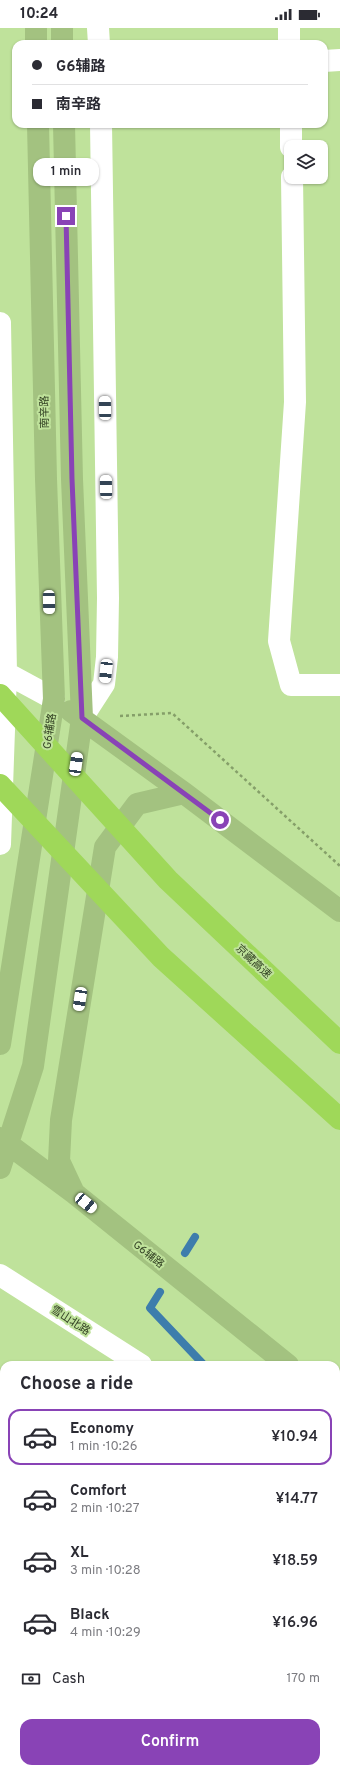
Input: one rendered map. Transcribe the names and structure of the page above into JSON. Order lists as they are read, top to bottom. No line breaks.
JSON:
{"streets":{"highway":["京藏高速"],"main road":["南辛路","G6辅路"],"street":["雪山北路"]},"crossings":[["南辛路","G6辅路"]],"page":{"status":"10:24","banner":["G6辅路","南辛路"],"bubble":"1 min","heading":"Choose a ride","list":[{"name":"Economy","note":"1 min · 10:26","value":"¥10.94"},{"name":"Comfort","note":"2 min · 10:27","value":"¥14.77"},{"name":"XL","note":"3 min · 10:28","value":"¥18.59"},{"name":"Black","note":"4 min · 10:29","value":"¥16.96"}],"pay":["Cash","170 m"],"buttons":"Confirm"}}
